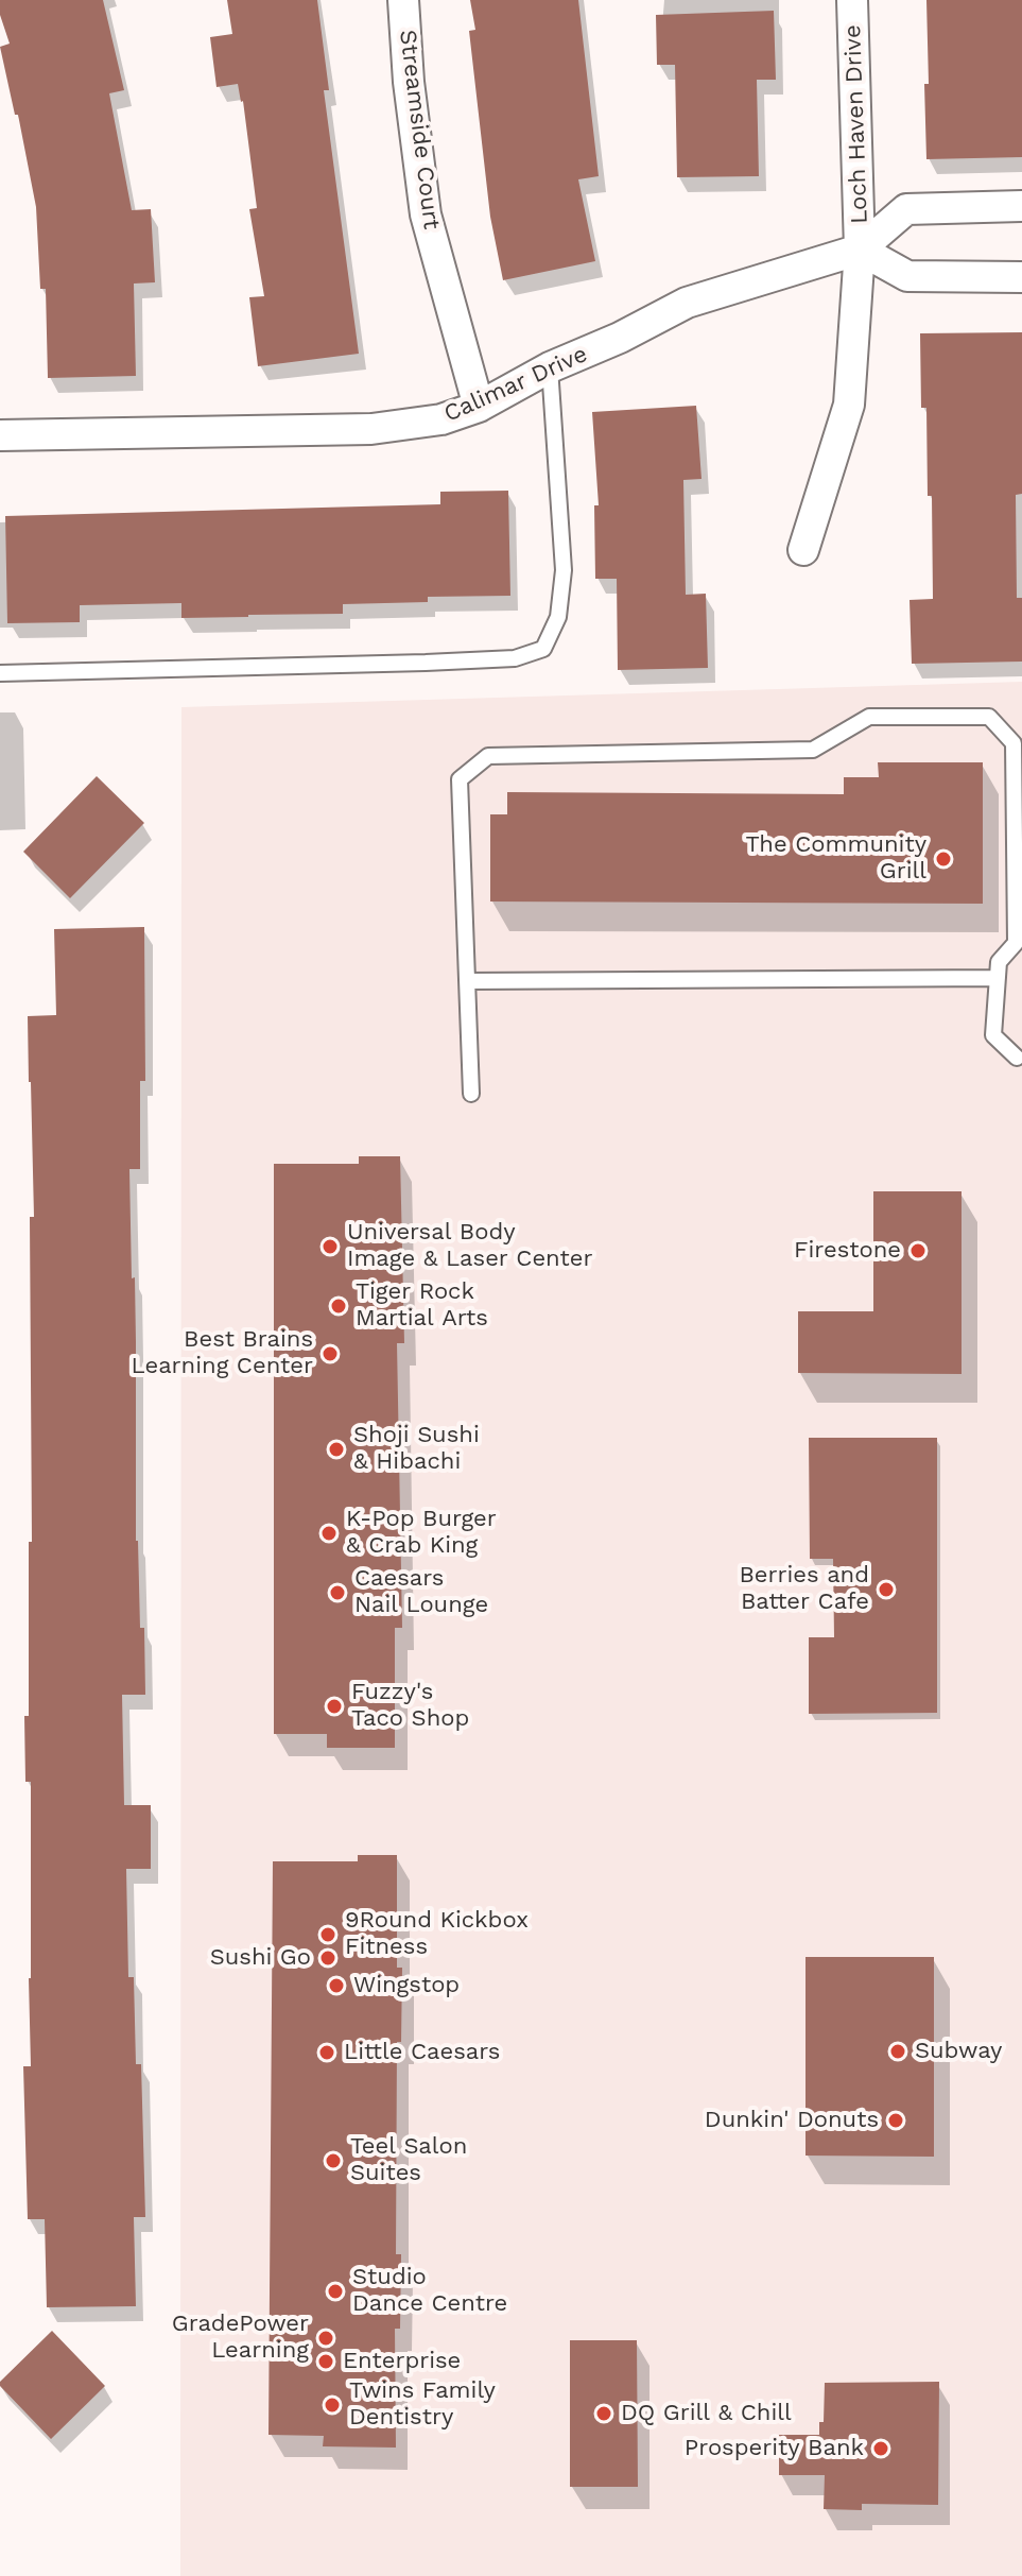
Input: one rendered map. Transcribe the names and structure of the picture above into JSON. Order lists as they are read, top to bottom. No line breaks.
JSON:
{"streets":{"street":["Loch Haven Drive","Streamside Court","Calimar Drive"]},"crossings":[["Loch Haven Drive","Calimar Drive"],["Streamside Court","Calimar Drive"]],"places":["The Community Grill","Universal Body Image & Laser Center","Firestone","Tiger Rock Martial Arts","Best Brains Learning Center","Shoji Sushi & Hibachi","K-Pop Burger & Crab King","Berries and Batter Cafe","Caesars Nail Lounge","Fuzzy's Taco Shop","9Round Kickbox Fitness","Sushi Go","Wingstop","Subway","Little Caesars","Dunkin' Donuts","Teel Salon Suites","Studio Dance Centre","GradePower Learning","Enterprise","Twins Family Dentistry","DQ Grill & Chill","Prosperity Bank"]}
